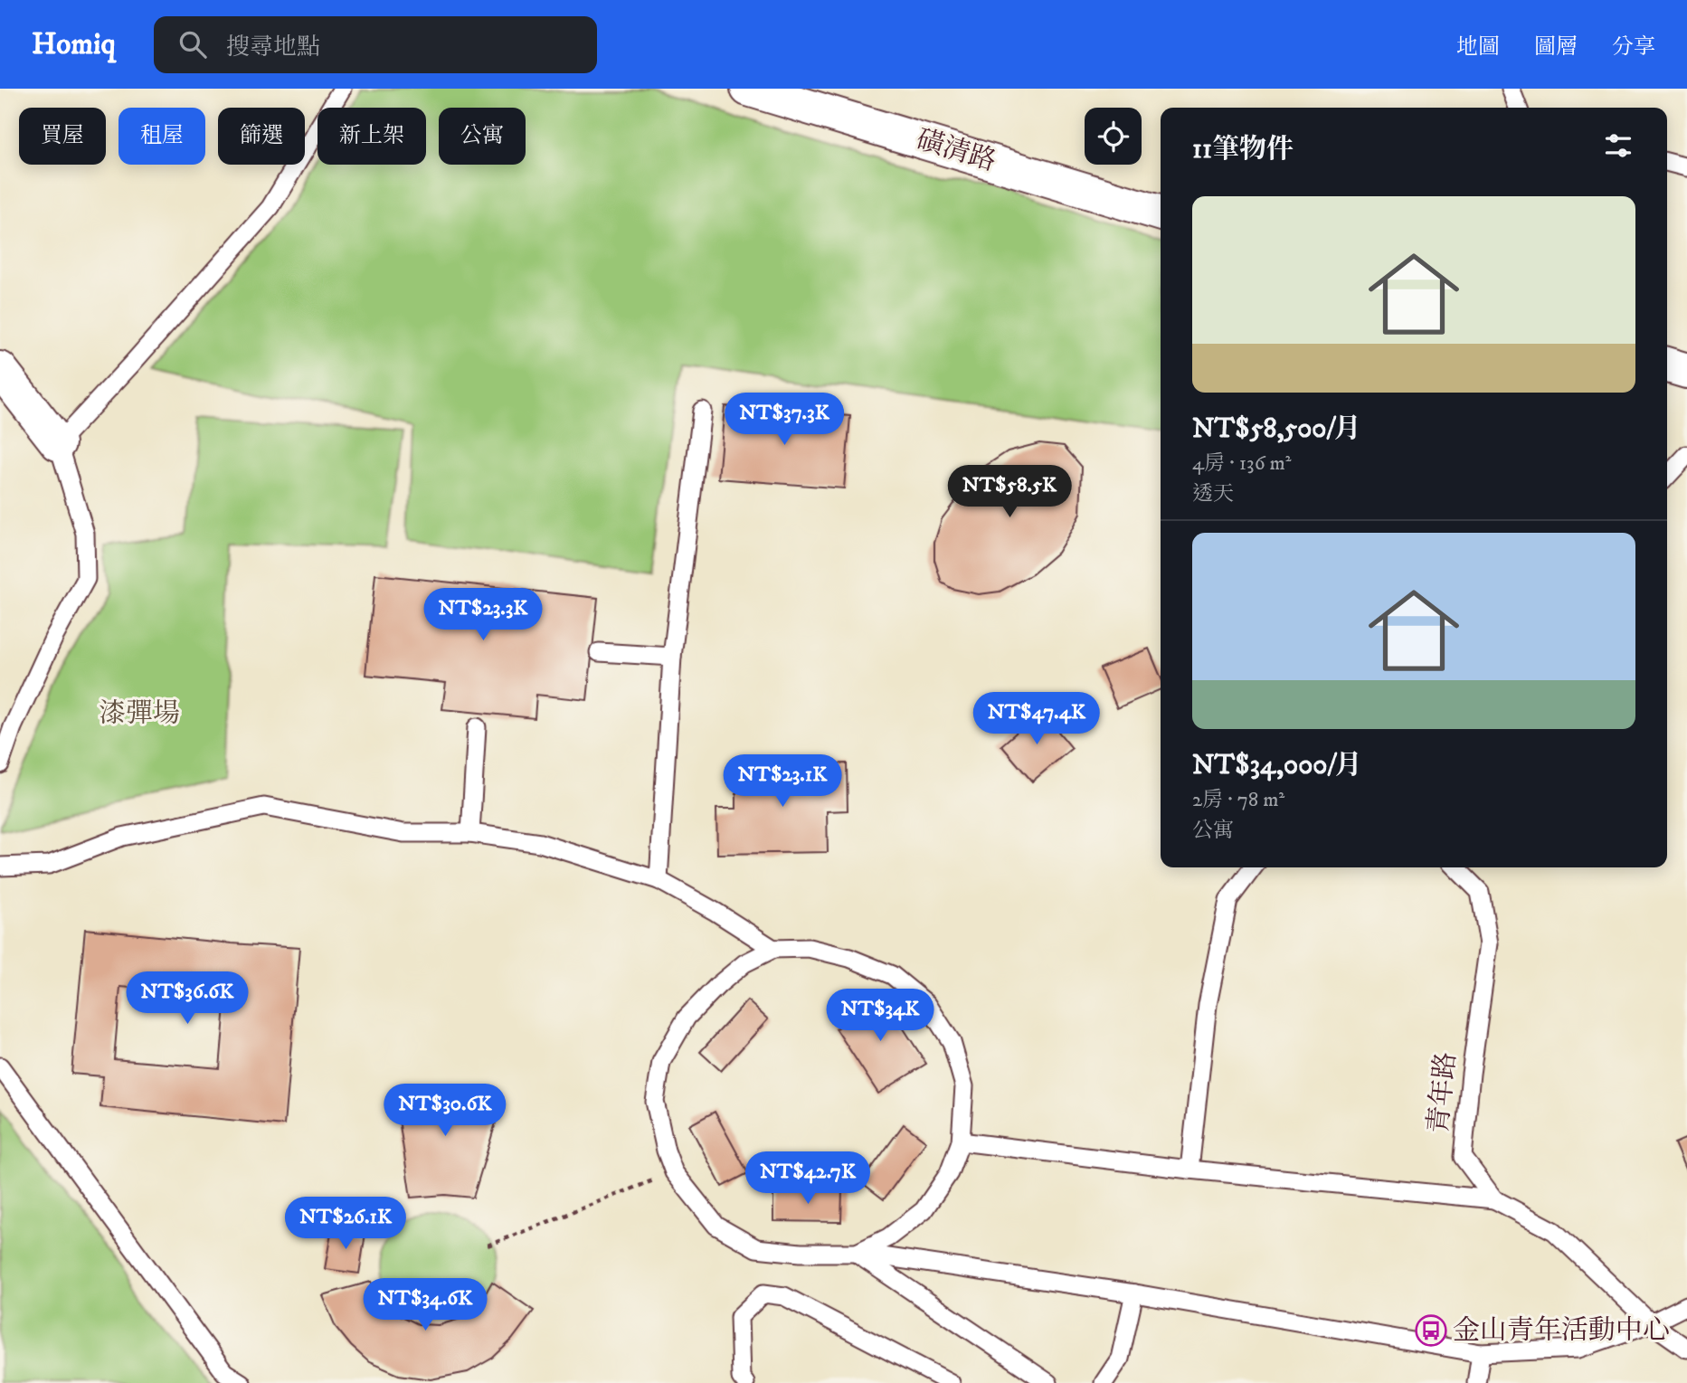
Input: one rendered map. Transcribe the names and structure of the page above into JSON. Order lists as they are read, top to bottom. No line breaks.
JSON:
{"streets":{"street":["磺清路"],"lane":["青年路"]},"parks":["漆彈場"],"places":{"bus stop":["金山青年活動中心"]},"page":{"header":"Homiq","search":"搜尋地點","nav":["地圖","圖層","分享"],"chip":["買屋","租屋","篩選","新上架","公寓"],"heading":"11筆物件","list":[{"name":"NT$58,500/月","note":"4房 · 136 m² · 透天"},{"name":"NT$34,000/月","note":"2房 · 78 m² · 公寓"}],"price":["NT$37.3K","NT$58.5K","NT$23.3K","NT$47.4K","NT$23.1K","NT$36.6K","NT$34K","NT$30.6K","NT$42.7K","NT$26.1K","NT$34.6K"]}}
